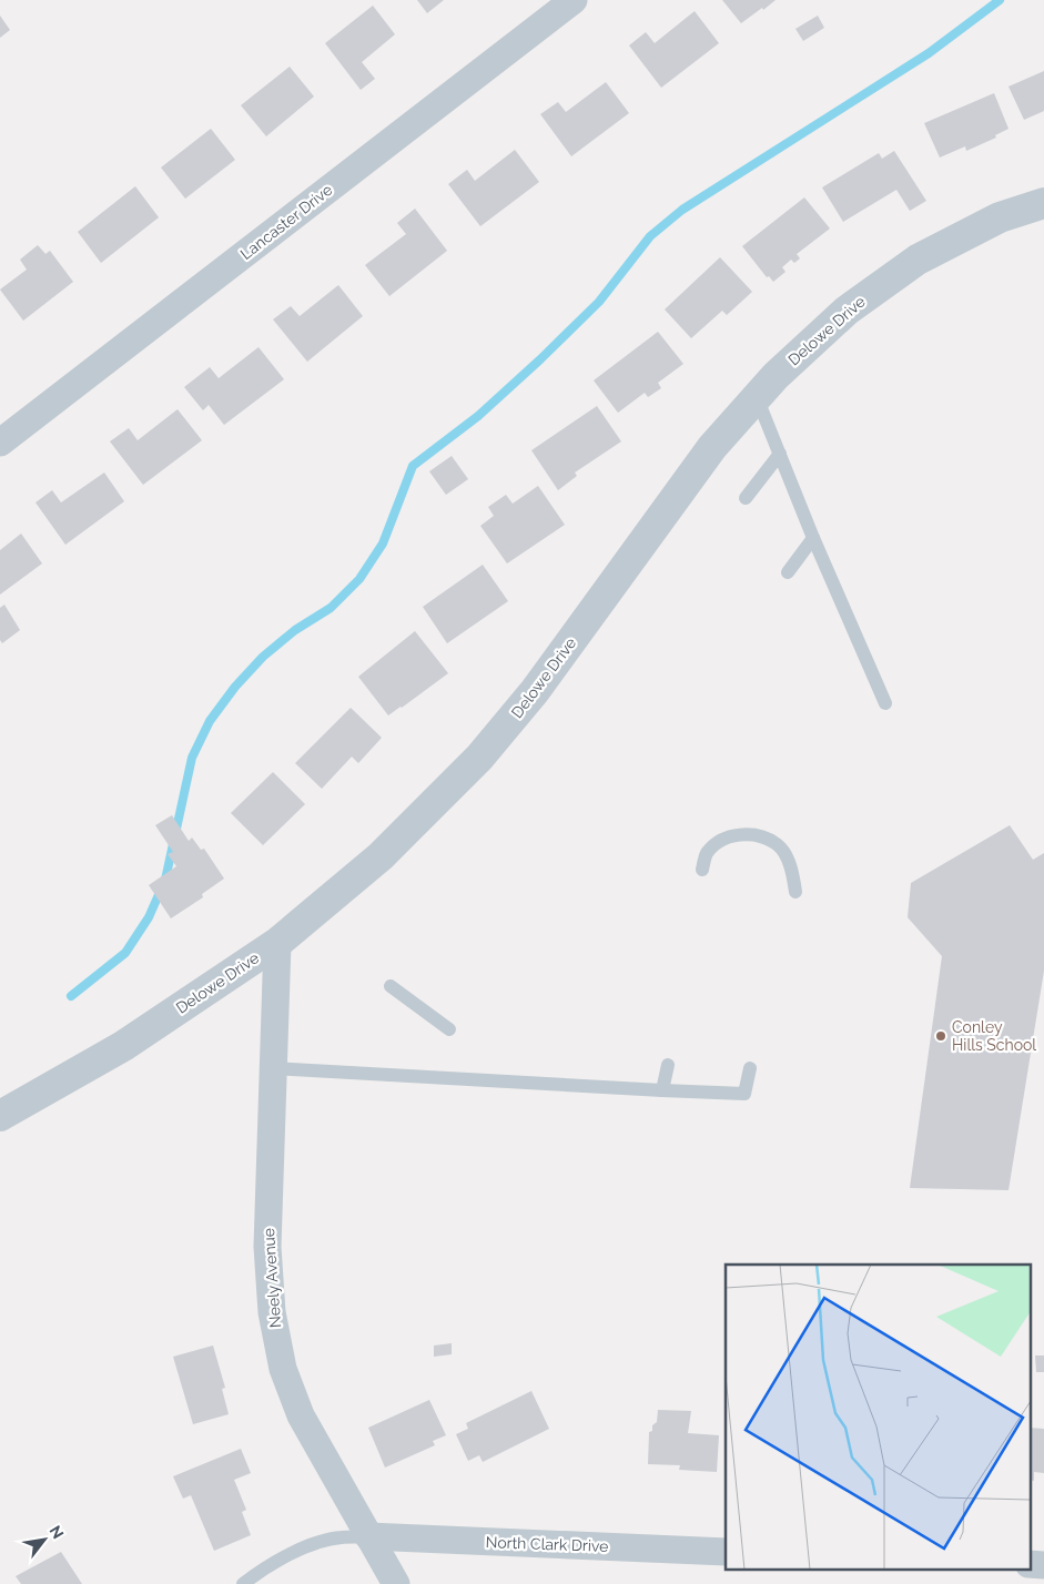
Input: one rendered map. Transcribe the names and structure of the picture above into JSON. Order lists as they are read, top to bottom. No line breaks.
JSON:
{"streets":{"street":["Lancaster Drive","Delowe Drive","Neely Avenue","North Clark Drive"]},"crossings":[["Delowe Drive","Neely Avenue"],["Neely Avenue","North Clark Drive"]],"places":["Conley Hills School"],"north":"top right"}
